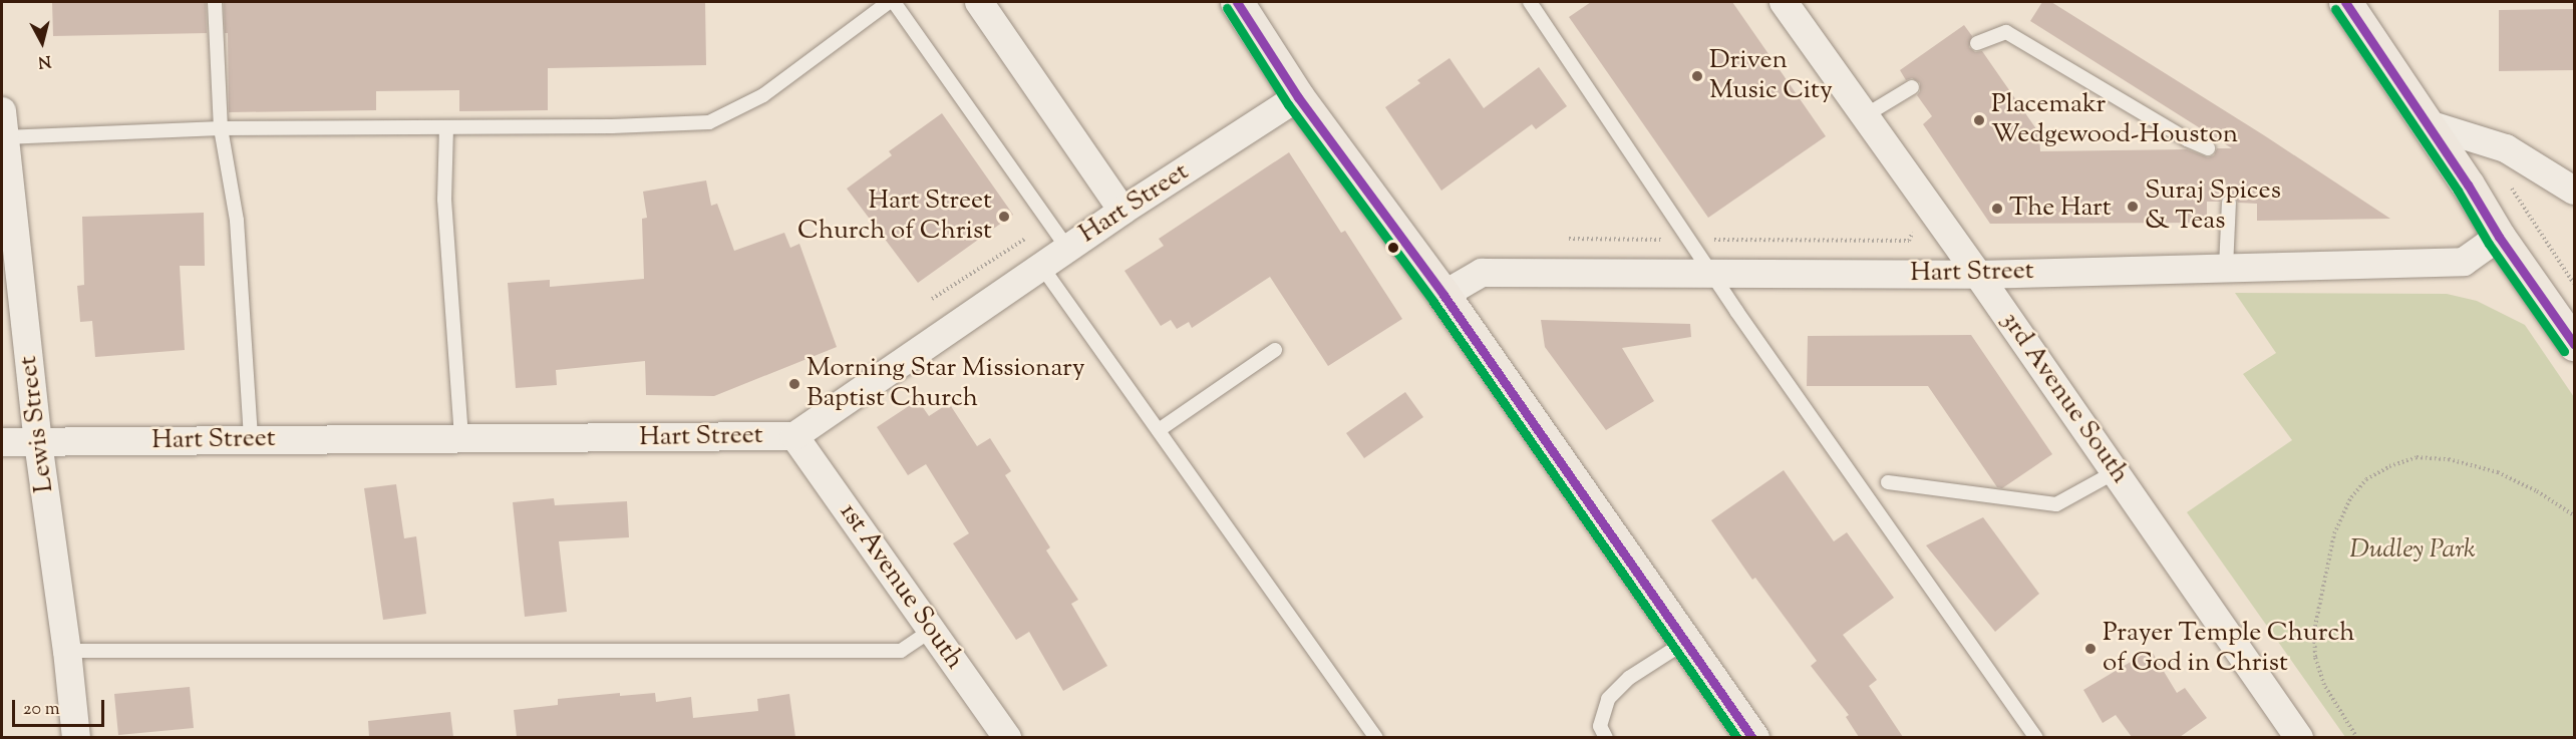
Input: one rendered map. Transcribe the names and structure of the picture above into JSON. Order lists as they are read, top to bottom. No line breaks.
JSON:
{"streets":{"street":["Hart Street","3rd Avenue South","Lewis Street","1st Avenue South"]},"crossings":[["Hart Street","3rd Avenue South"],["Hart Street","Lewis Street"],["Hart Street","1st Avenue South"]],"parks":["Dudley Park"],"places":["Driven Music City","Placemakr Wedgewood-Houston","Suraj Spices & Teas","The Hart","Hart Street Church of Christ","Morning Star Missionary Baptist Church","Prayer Temple Church of God in Christ"],"scale_bar":"20 m","north":"bottom"}
